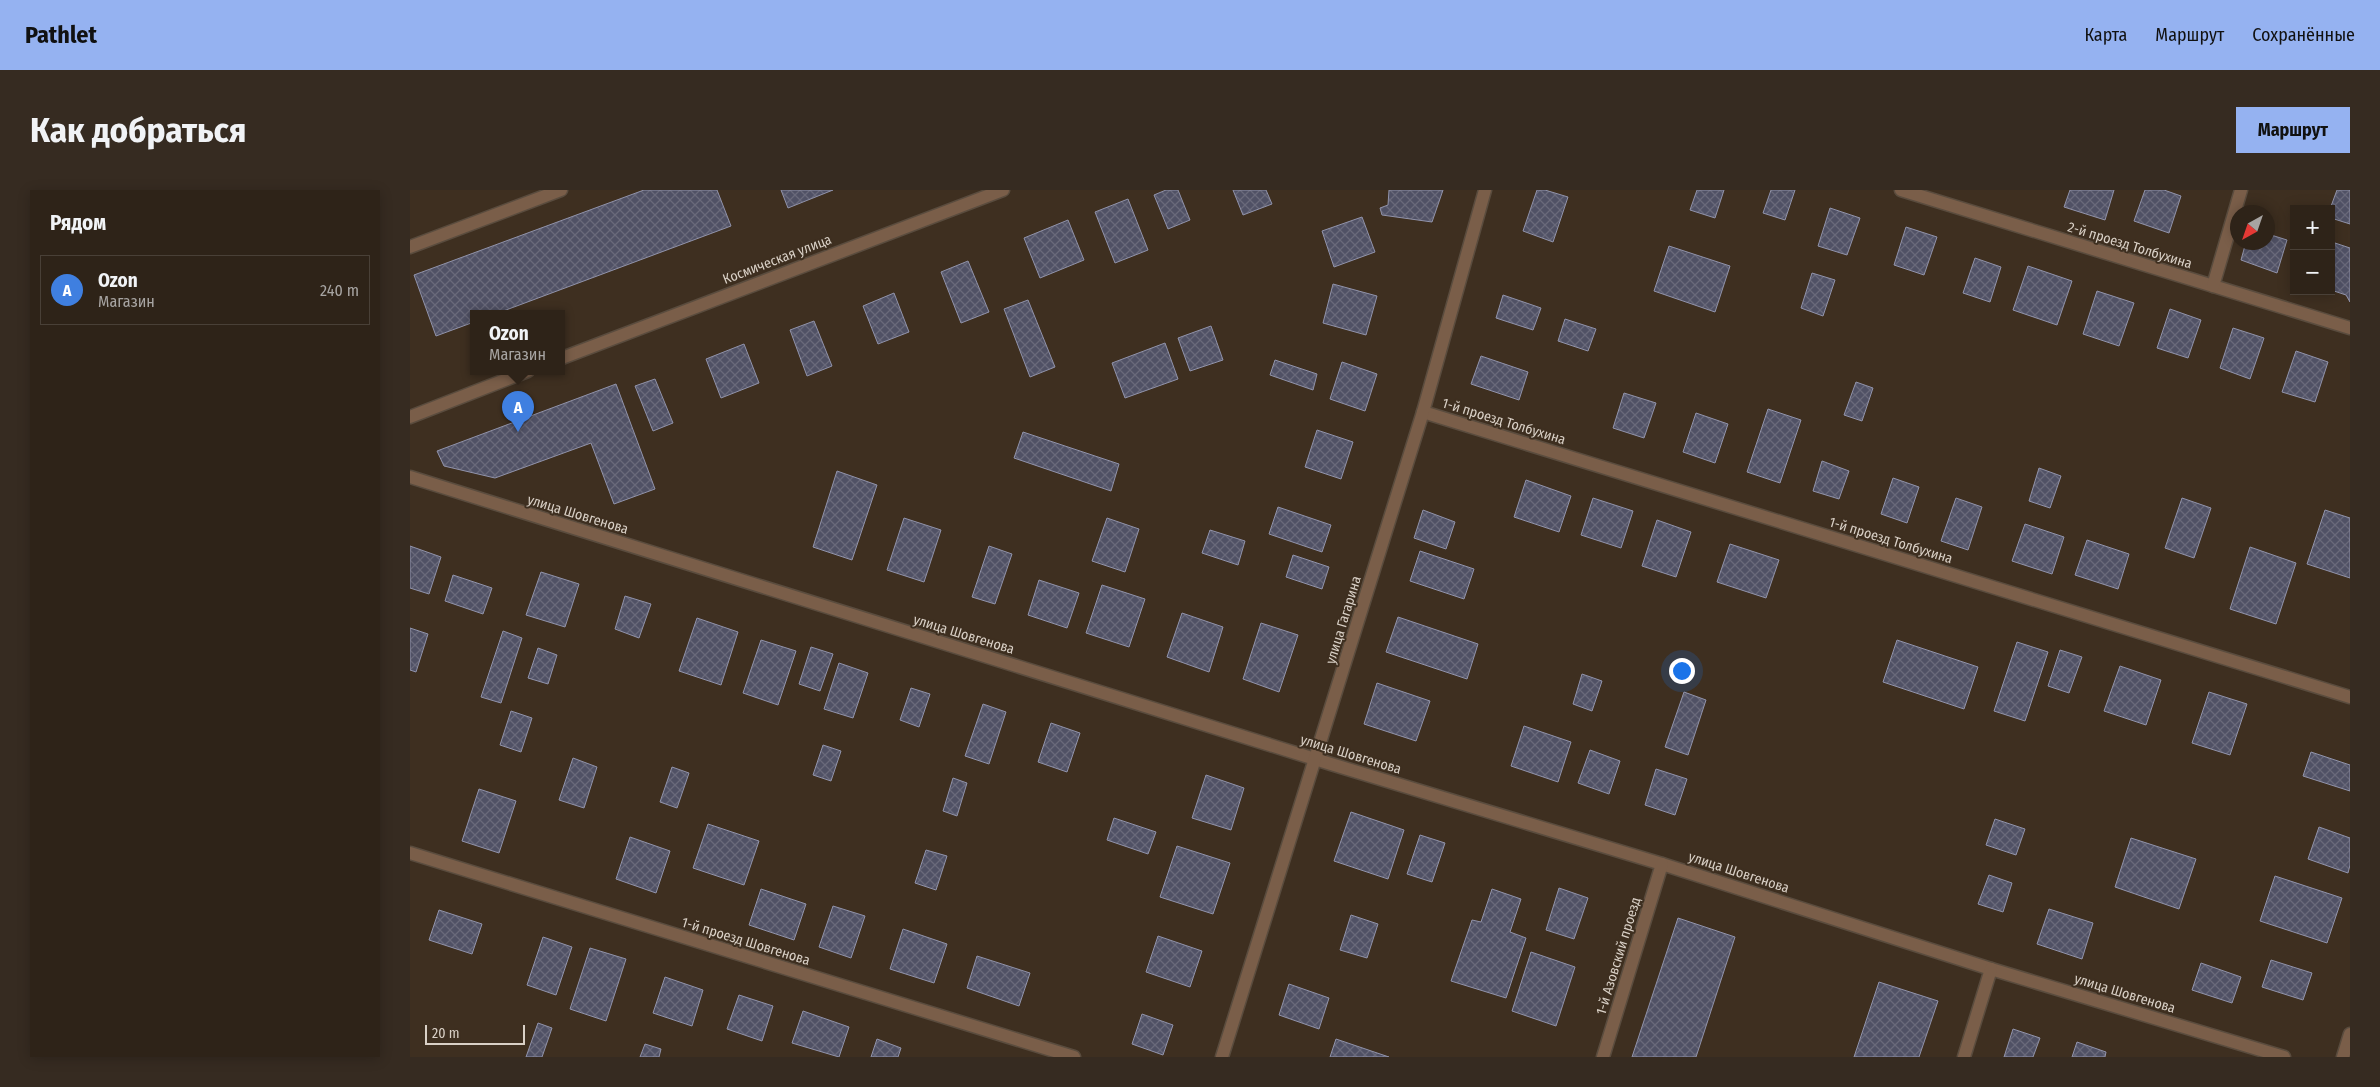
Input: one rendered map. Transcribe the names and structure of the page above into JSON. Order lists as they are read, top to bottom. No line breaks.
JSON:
{"streets":{"street":["2-й проезд Толбухина","Космическая улица","1-й проезд Толбухина","улица Шовгенова","улица Гагарина","1-й проезд Шовгенова","1-й Азовский проезд"]},"crossings":[["1-й проезд Толбухина","улица Гагарина"],["улица Шовгенова","улица Гагарина"],["улица Шовгенова","1-й Азовский проезд"]],"scale_bar":"20 m","north":"bottom left","page":{"header":"Pathlet","nav":["Карта","Маршрут","Сохранённые"],"buttons":"Маршрут","title":"Как добраться","heading":"Рядом","map_buttons":["+","−"],"list":[{"mark":"A","name":"Ozon","note":"Магазин","value":"240 m"}],"popup":["Ozon","Магазин"],"pins":"A","scale":"20 m"}}
